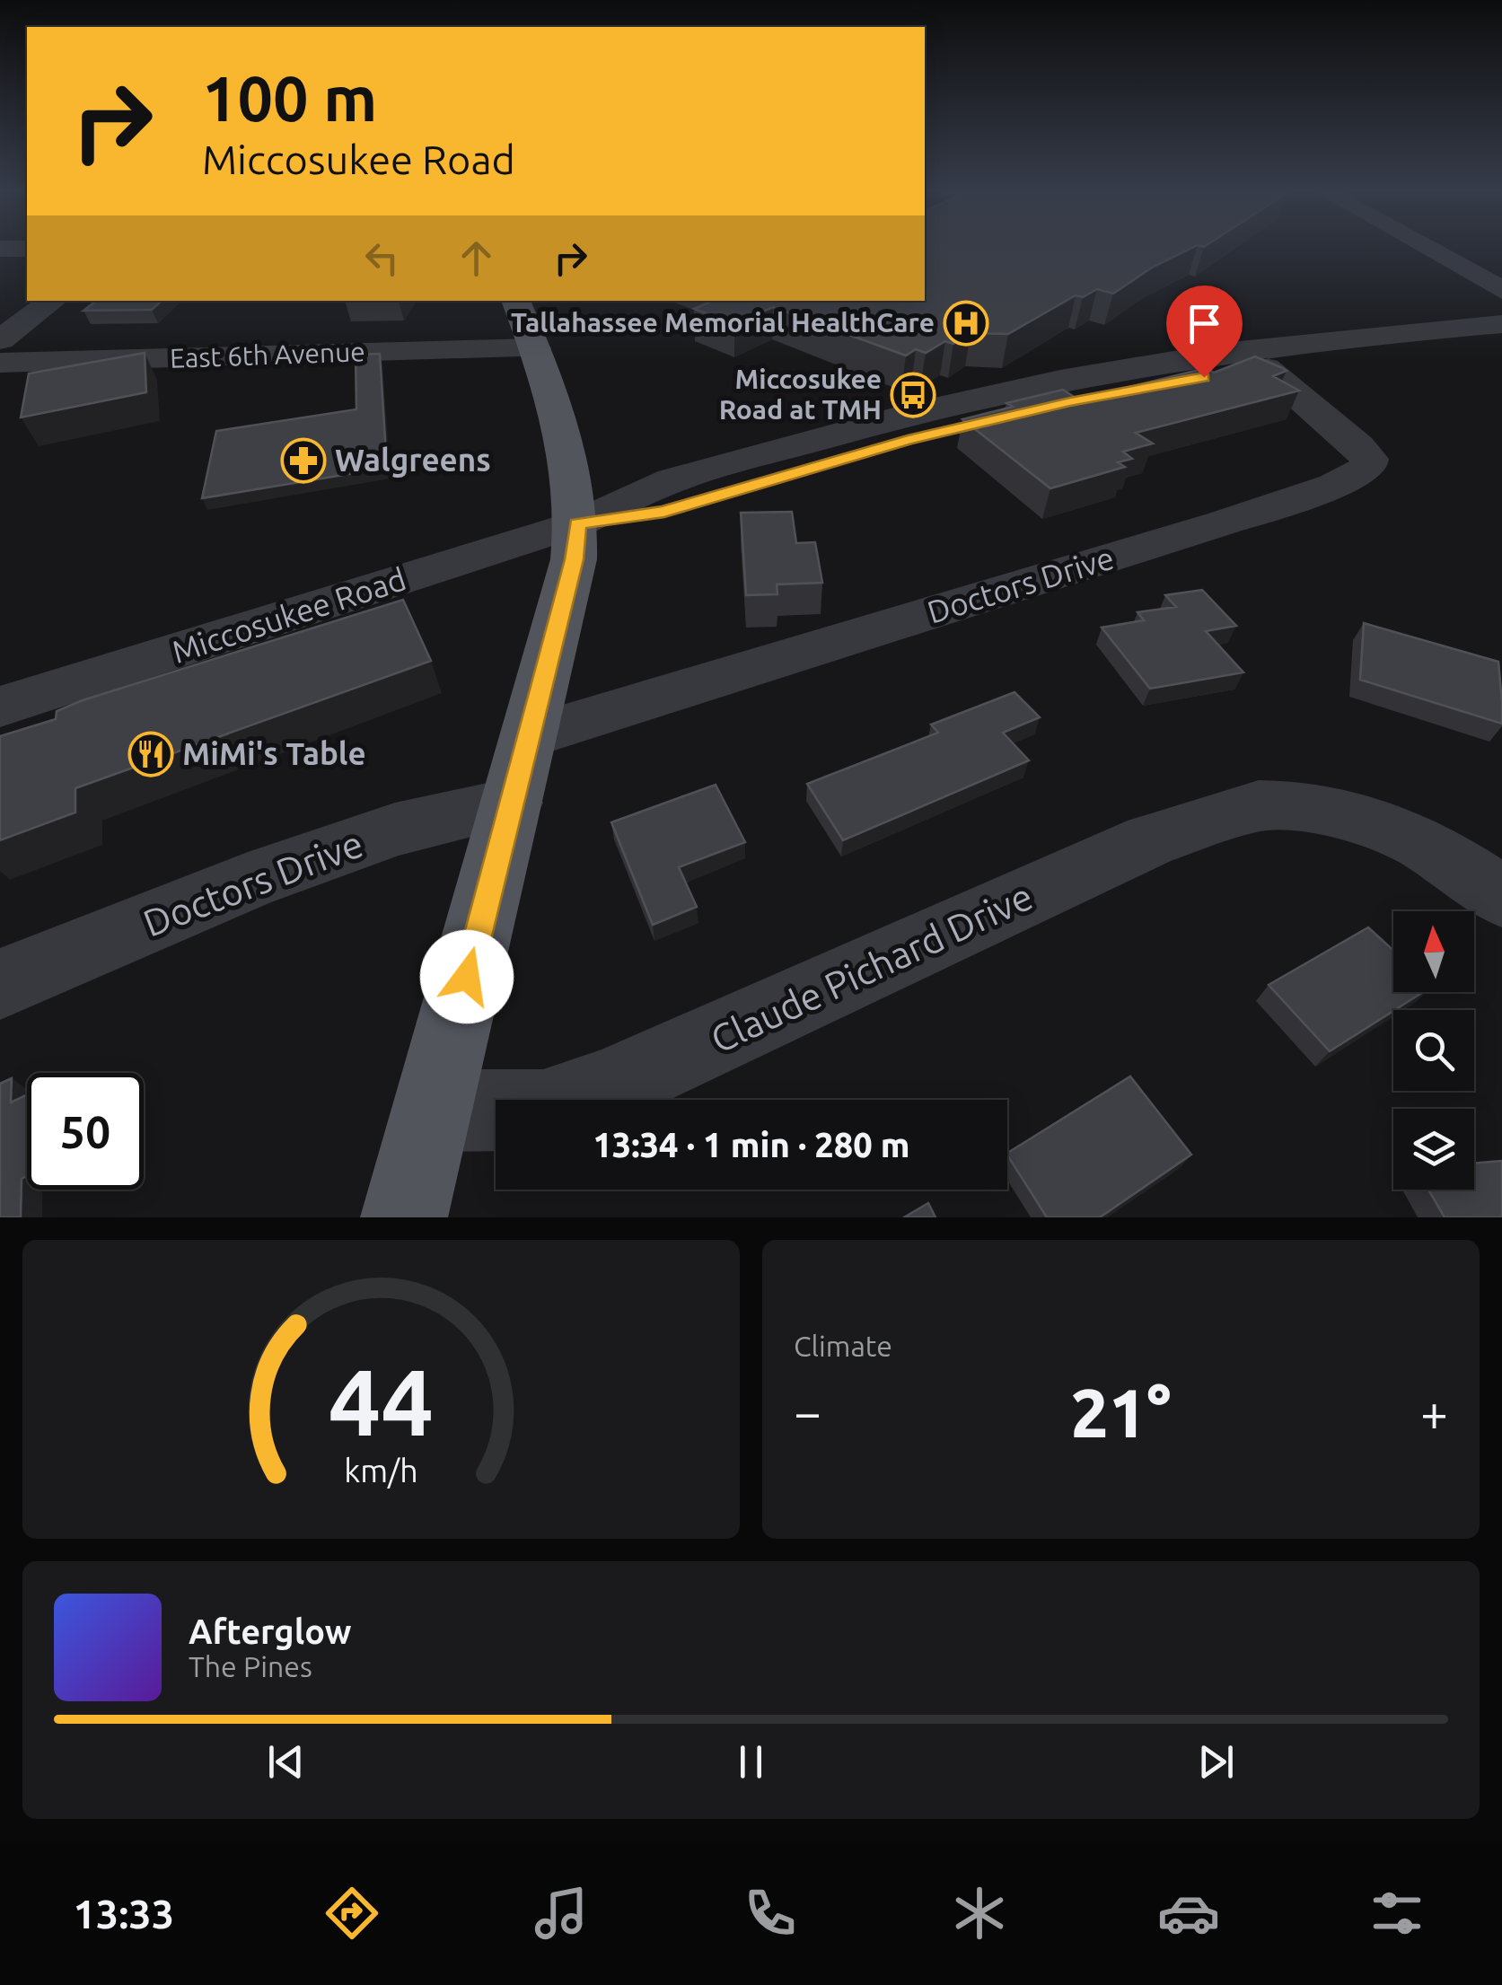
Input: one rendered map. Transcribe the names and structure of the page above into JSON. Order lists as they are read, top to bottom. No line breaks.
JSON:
{"streets":{"street":["East 6th Avenue","Doctors Drive","Miccosukee Road","Claude Pichard Drive"]},"crossings":[["Doctors Drive","Miccosukee Road"]],"places":{"hospital":["Tallahassee Memorial HealthCare"],"bus stop":["Miccosukee Road at TMH"],"pharmacy":["Walgreens"],"restaurant":["MiMi's Table"]},"north":"top","page":{"turn":["100 m","Miccosukee Road"],"limit":"50","trip":"13:34 · 1 min · 280 m","tile":"Climate","heat":["−","21°","+"],"song":["Afterglow","The Pines"],"tabs":"13:33","gauge":["44","km/h"]}}
